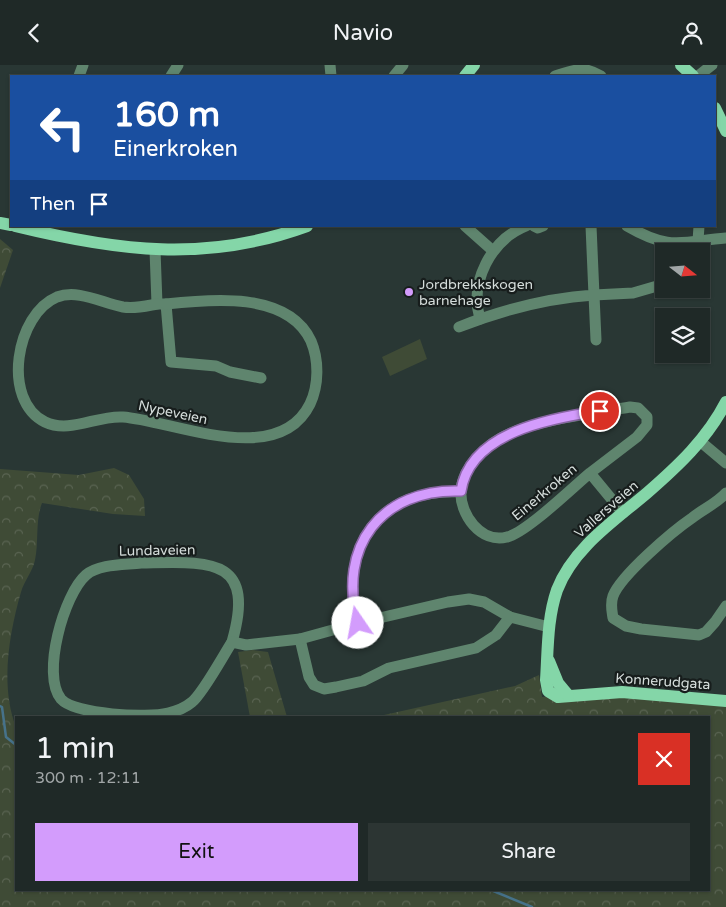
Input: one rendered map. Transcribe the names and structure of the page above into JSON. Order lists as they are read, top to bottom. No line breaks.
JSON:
{"streets":{"main road":["Vallersveien","Konnerudgata"],"street":["Nypeveien","Einerkroken","Lundaveien"]},"crossings":[["Einerkroken","Vallersveien"],["Vallersveien","Konnerudgata"]],"places":["Jordbrekkskogen barnehage"],"north":"right","page":{"header":"Navio","turn":["160 m","Einerkroken"],"then":"Then","heading":["1 min","300 m · 12:11"],"buttons":["Exit","Share"]}}
